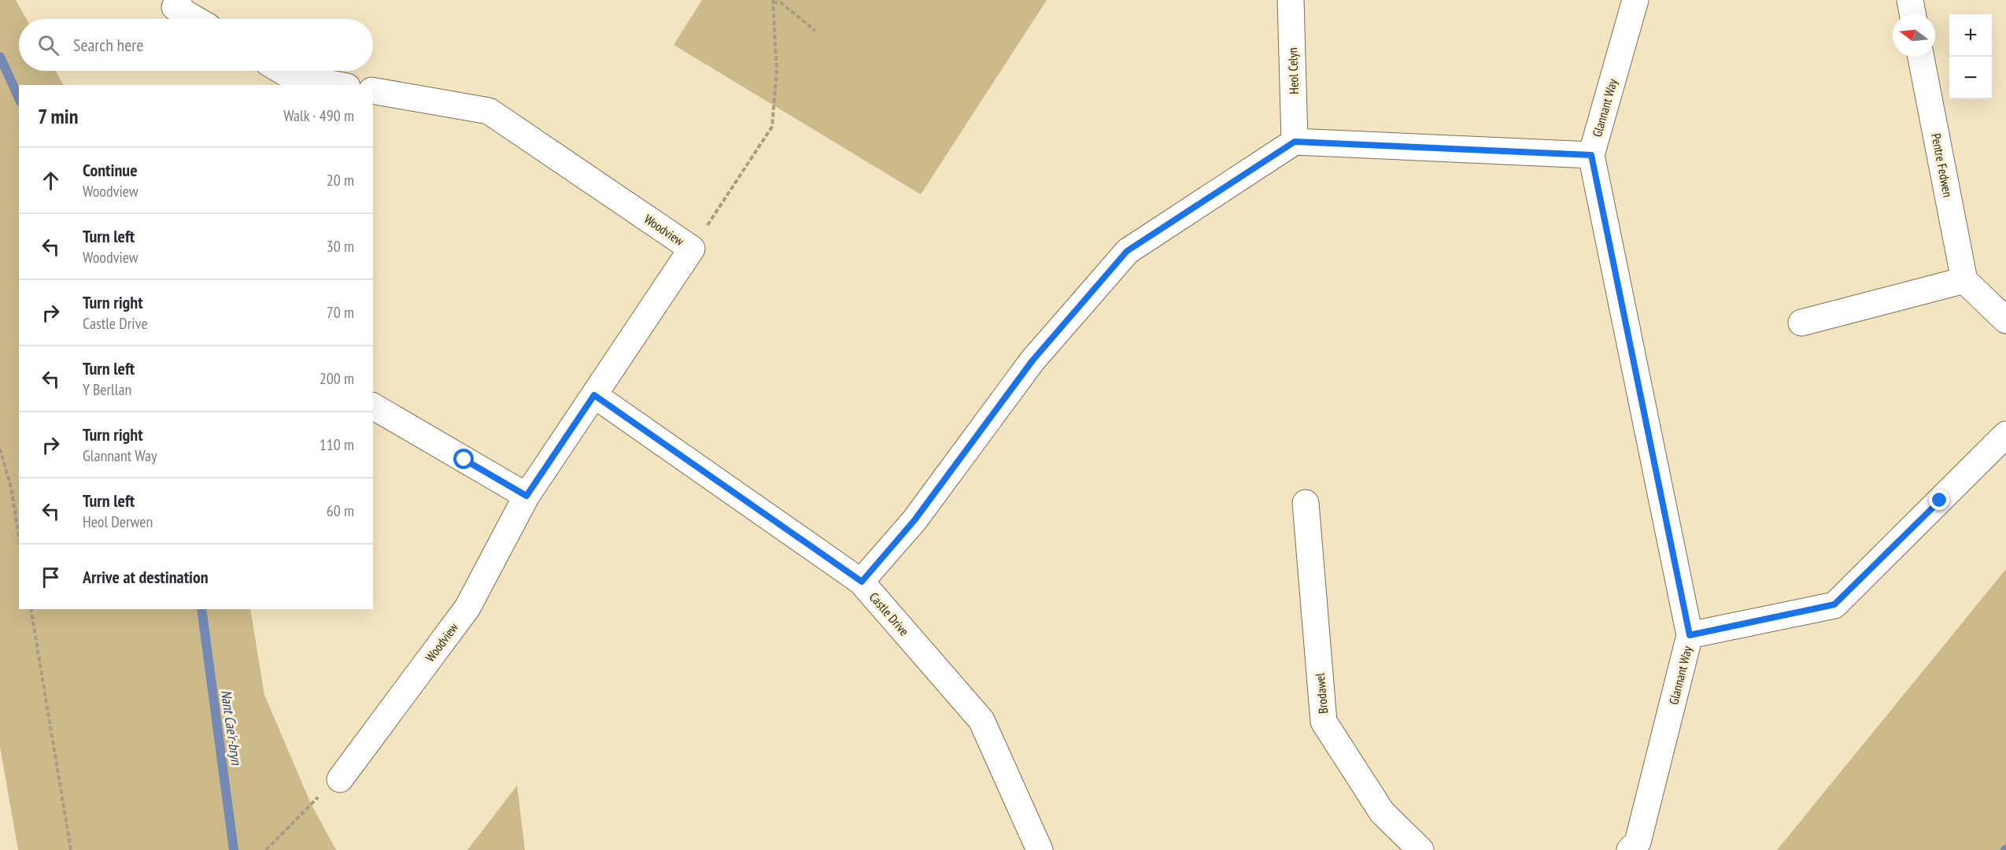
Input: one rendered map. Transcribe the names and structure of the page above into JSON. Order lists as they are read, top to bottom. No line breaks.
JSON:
{"streets":{"street":["Heol Celyn","Glannant Way","Pentre Fedwen","Woodview","Castle Drive","Brodawel"]},"crossings":[["Woodview","Castle Drive"]],"water":["Nant Cae'r-bryn"],"north":"left","page":{"map_buttons":["+","−"],"search":"Search here","heading":["7 min","Walk · 490 m"],"list":[["Continue","Woodview","20 m"],["Turn left","Woodview","30 m"],["Turn right","Castle Drive","70 m"],["Turn left","Y Berllan","200 m"],["Turn right","Glannant Way","110 m"],["Turn left","Heol Derwen","60 m"],"Arrive at destination"]}}
